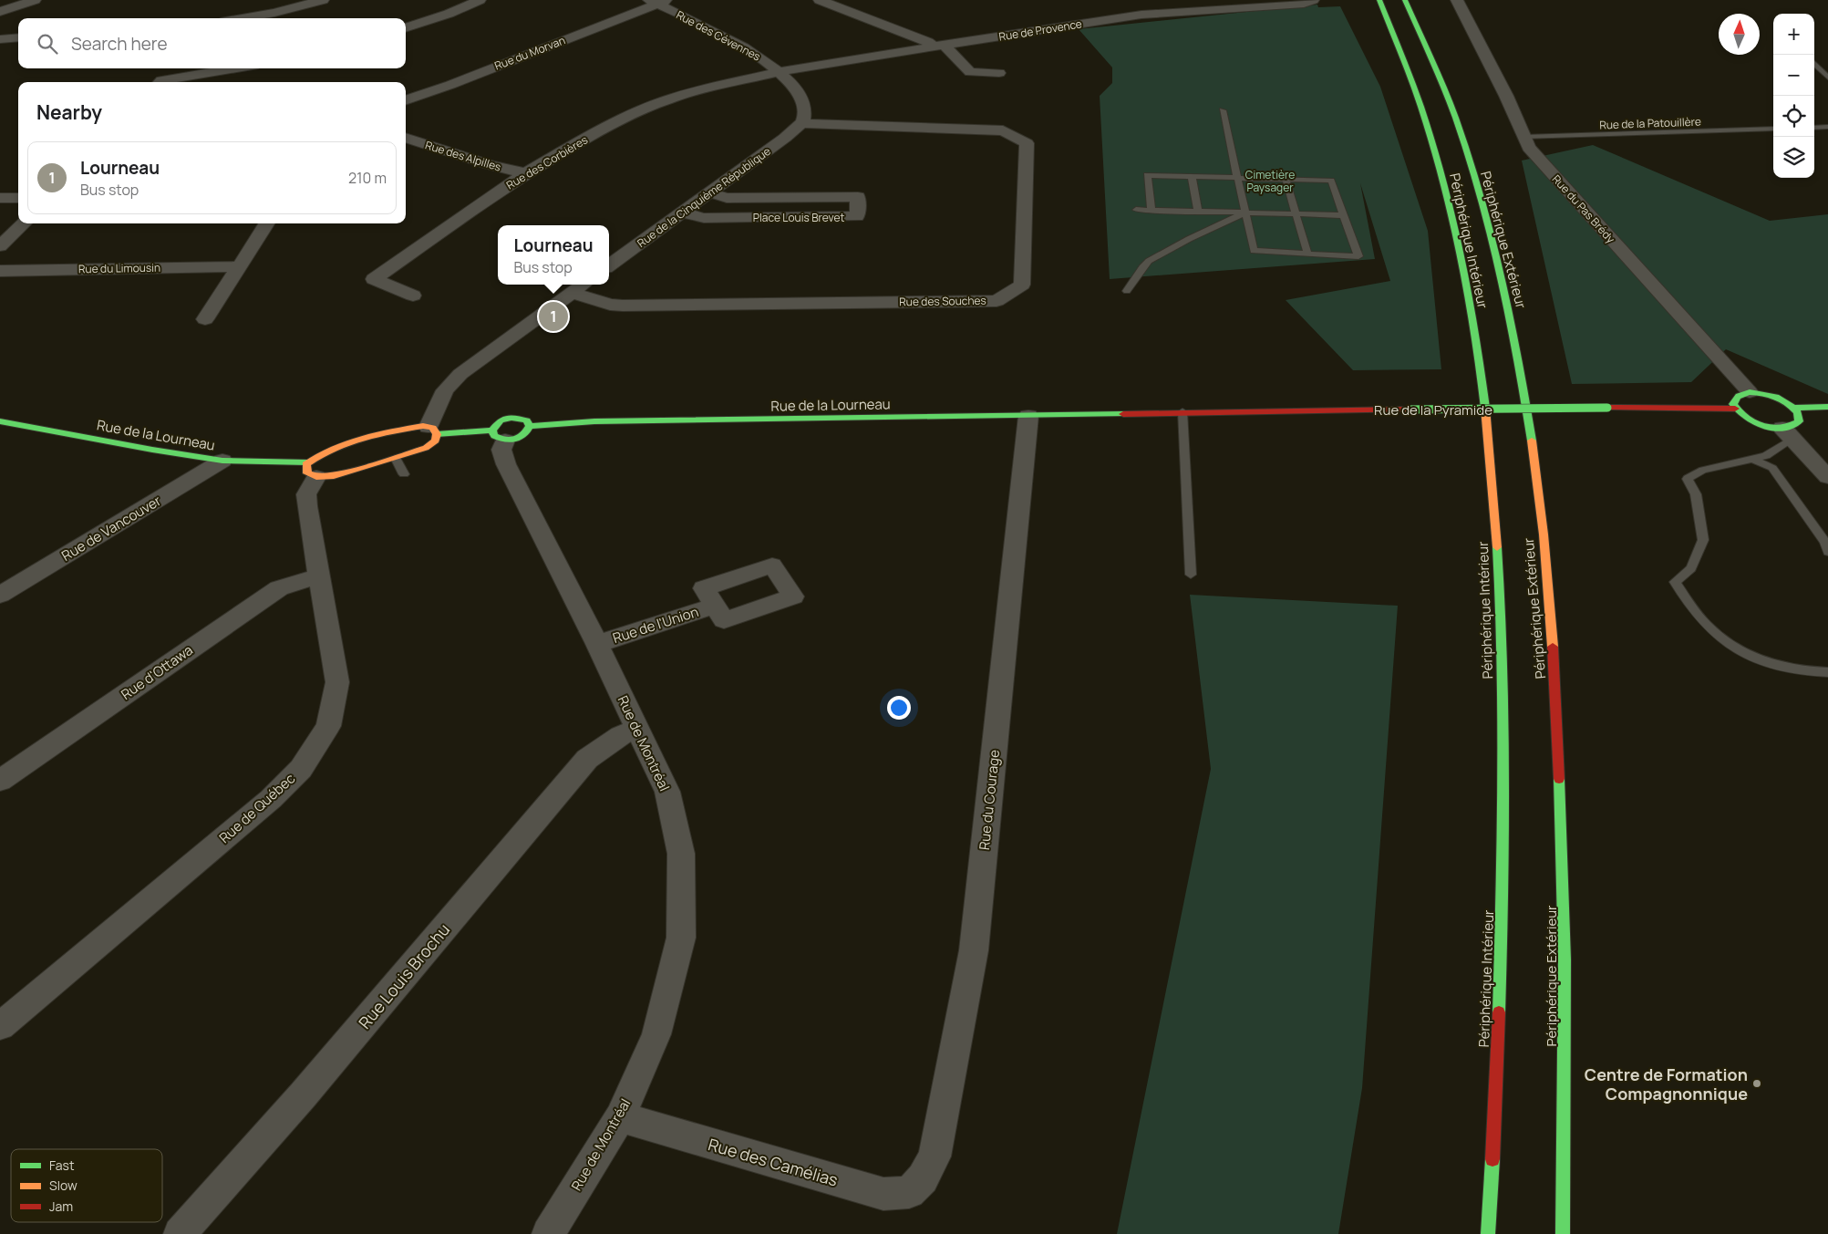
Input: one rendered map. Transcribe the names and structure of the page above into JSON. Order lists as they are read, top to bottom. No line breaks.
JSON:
{"streets":{"main road":["Périphérique Extérieur","Périphérique Intérieur","Rue de la Lourneau","Rue de la Pyramide"],"street":["Rue de Provence","Rue des Cévennes","Rue du Morvan","Rue des Alpilles","Rue des Corbières","Rue de la Cinquième République","Rue du Pas Brédy","Place Louis Brevet","Rue du Limousin","Rue des Souches","Rue de Vancouver","Rue de l'Union","Rue d'Ottawa","Rue de Montréal","Rue du Courage","Rue de Québec","Rue Louis Brochu","Rue des Camélias"],"lane":["Rue de la Patouillère"]},"crossings":[["Rue de Provence","Rue des Cévennes"],["Rue de Provence","Rue des Corbières"],["Rue des Cévennes","Rue du Morvan"],["Rue des Cévennes","Rue des Corbières"],["Rue des Cévennes","Rue de la Cinquième République"],["Rue des Cévennes","Rue des Souches"],["Rue de la Patouillère","Rue du Pas Brédy"],["Rue des Alpilles","Rue des Corbières"],["Rue de la Cinquième République","Place Louis Brevet"],["Rue de la Cinquième République","Rue des Souches"],["Rue de la Lourneau","Rue de la Pyramide"],["Rue de la Lourneau","Rue de Vancouver"],["Rue de la Lourneau","Rue de Montréal"],["Rue de la Lourneau","Rue du Courage"],["Rue de la Lourneau","Rue de Québec"],["Rue de l'Union","Rue de Montréal"],["Rue d'Ottawa","Rue de Québec"],["Rue de Montréal","Rue Louis Brochu"],["Rue de Montréal","Rue des Camélias"],["Rue du Courage","Rue des Camélias"]],"parks":["Cimetière Paysager"],"places":["Centre de Formation Compagnonnique"],"legend":["Fast","Slow","Jam"],"north":"top","page":{"map_buttons":["+","−"],"search":"Search here","heading":"Nearby","list":[{"mark":"1","name":"Lourneau","note":"Bus stop","value":"210 m"}],"popup":["Lourneau","Bus stop"],"pins":"1"}}
